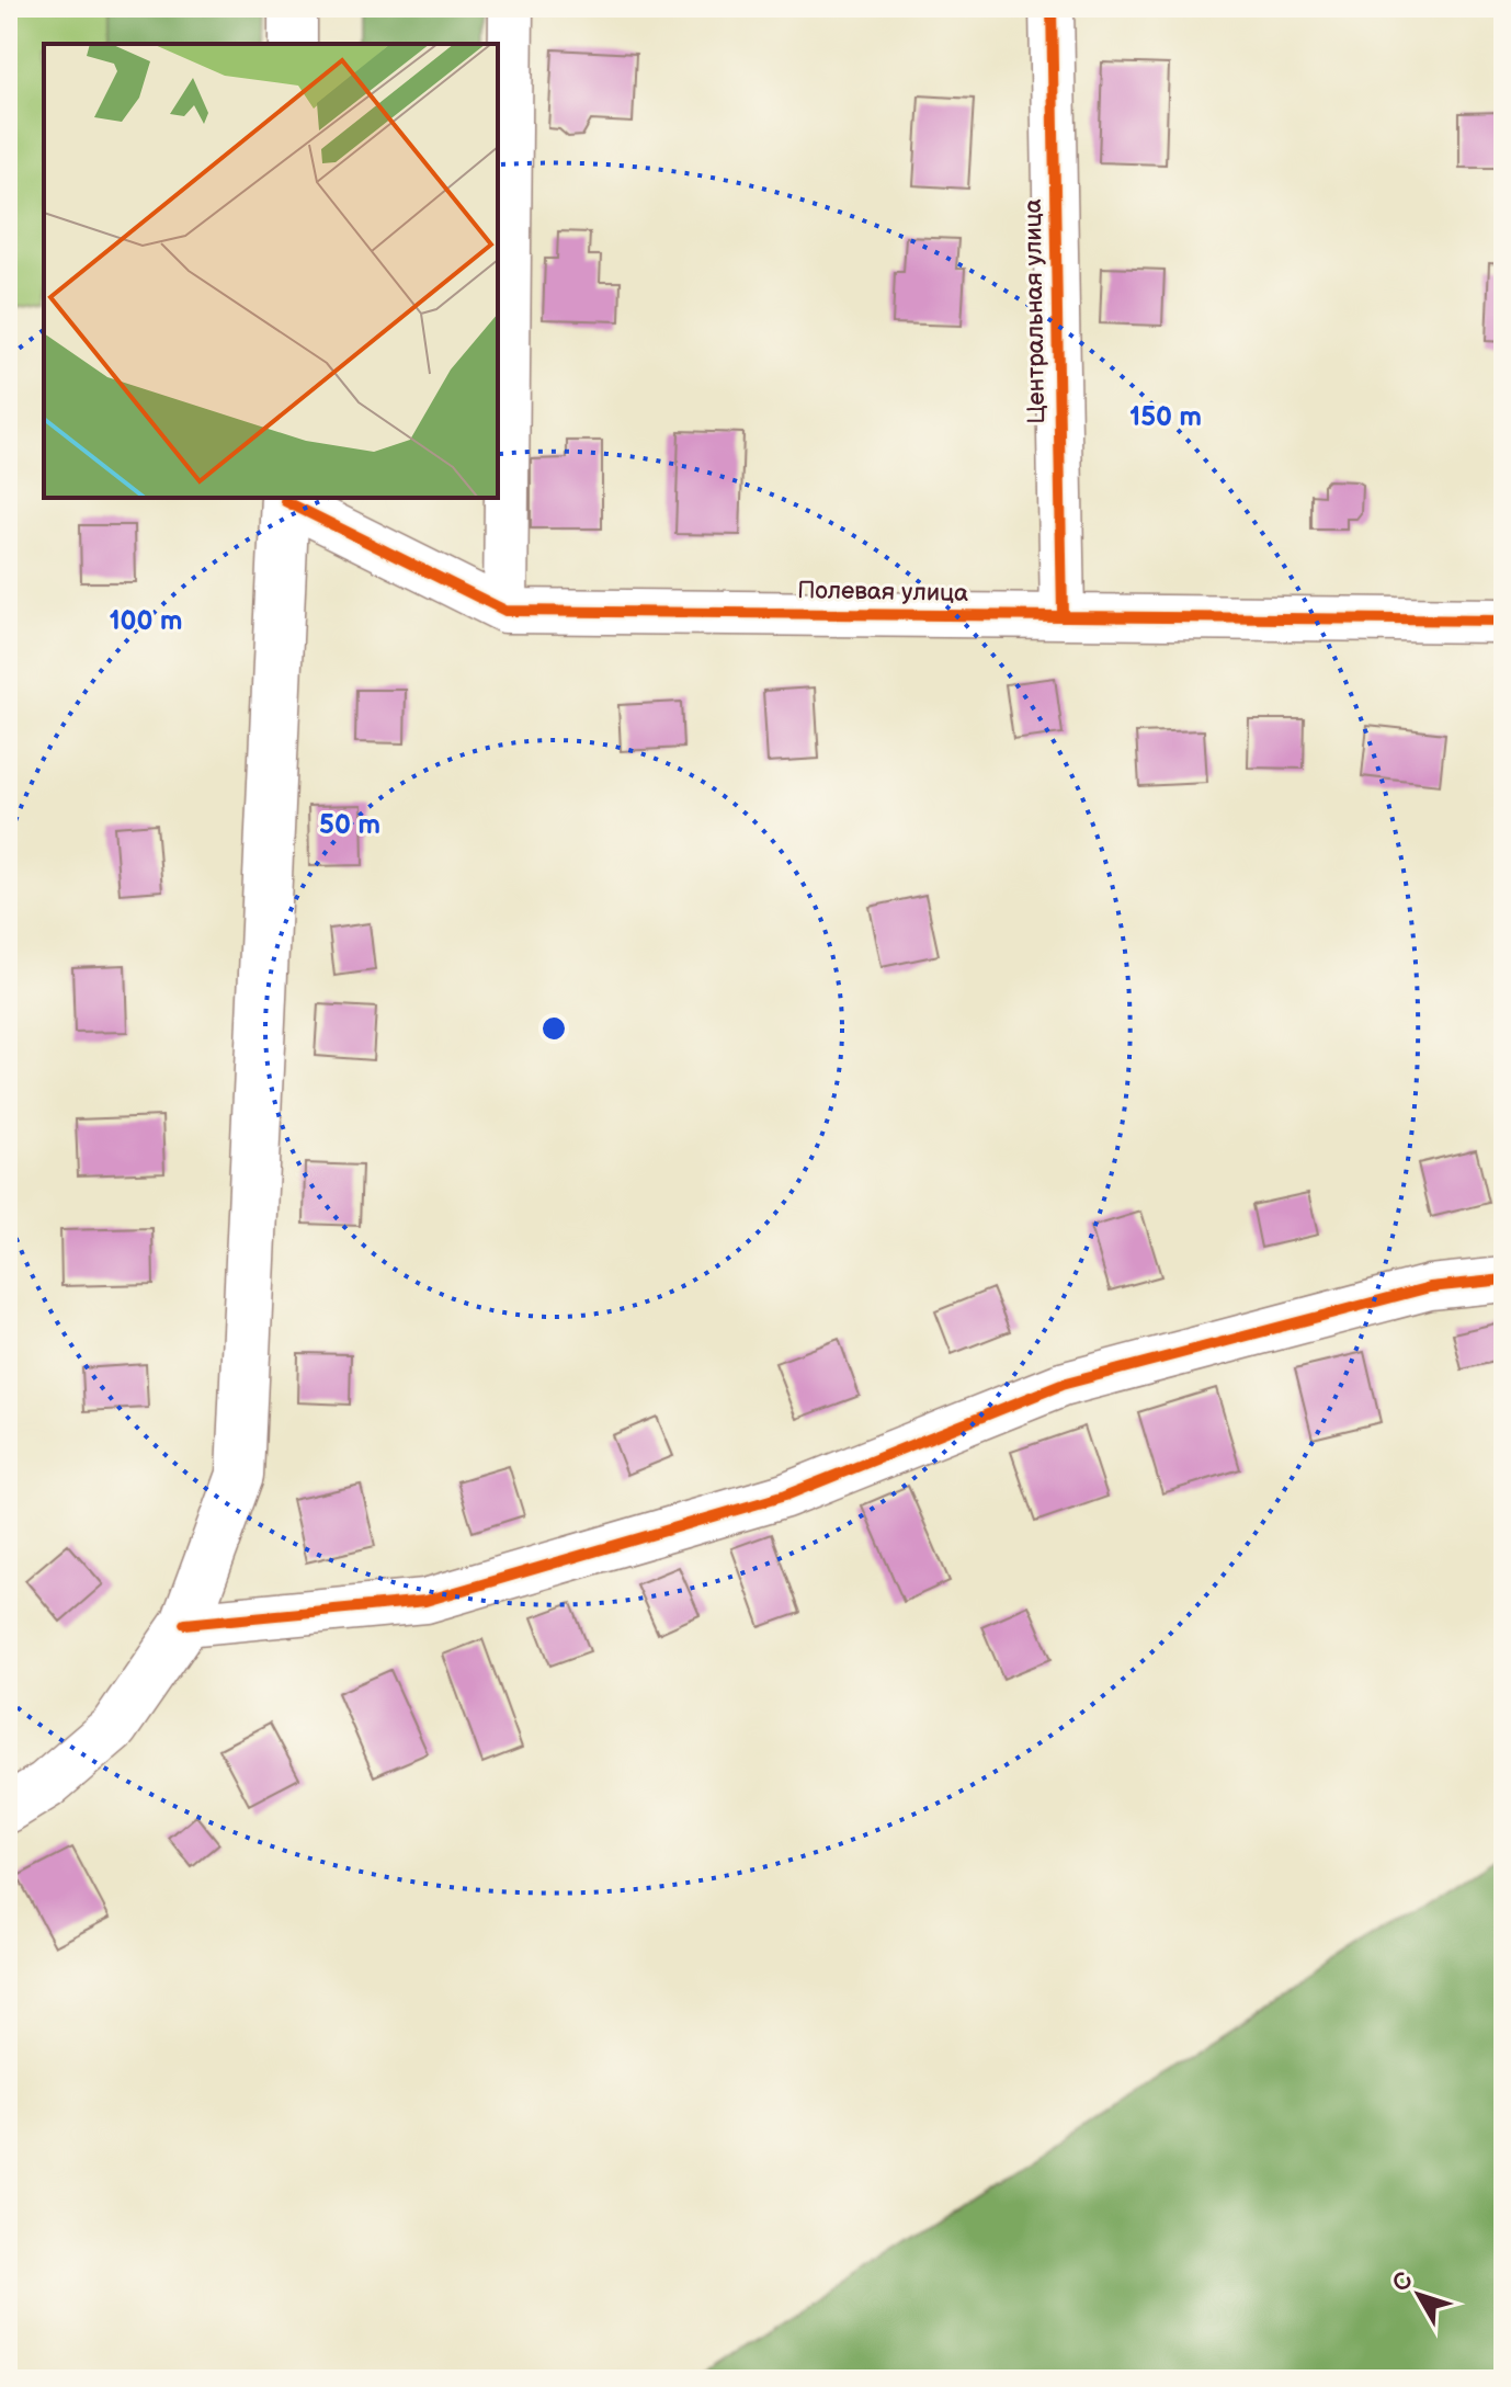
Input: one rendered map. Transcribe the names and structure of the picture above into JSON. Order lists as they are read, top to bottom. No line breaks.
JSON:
{"streets":{"street":["Центральная улица","Полевая улица"]},"crossings":[["Центральная улица","Полевая улица"]],"north":"top left","rings":["150 m","100 m","50 m"]}
